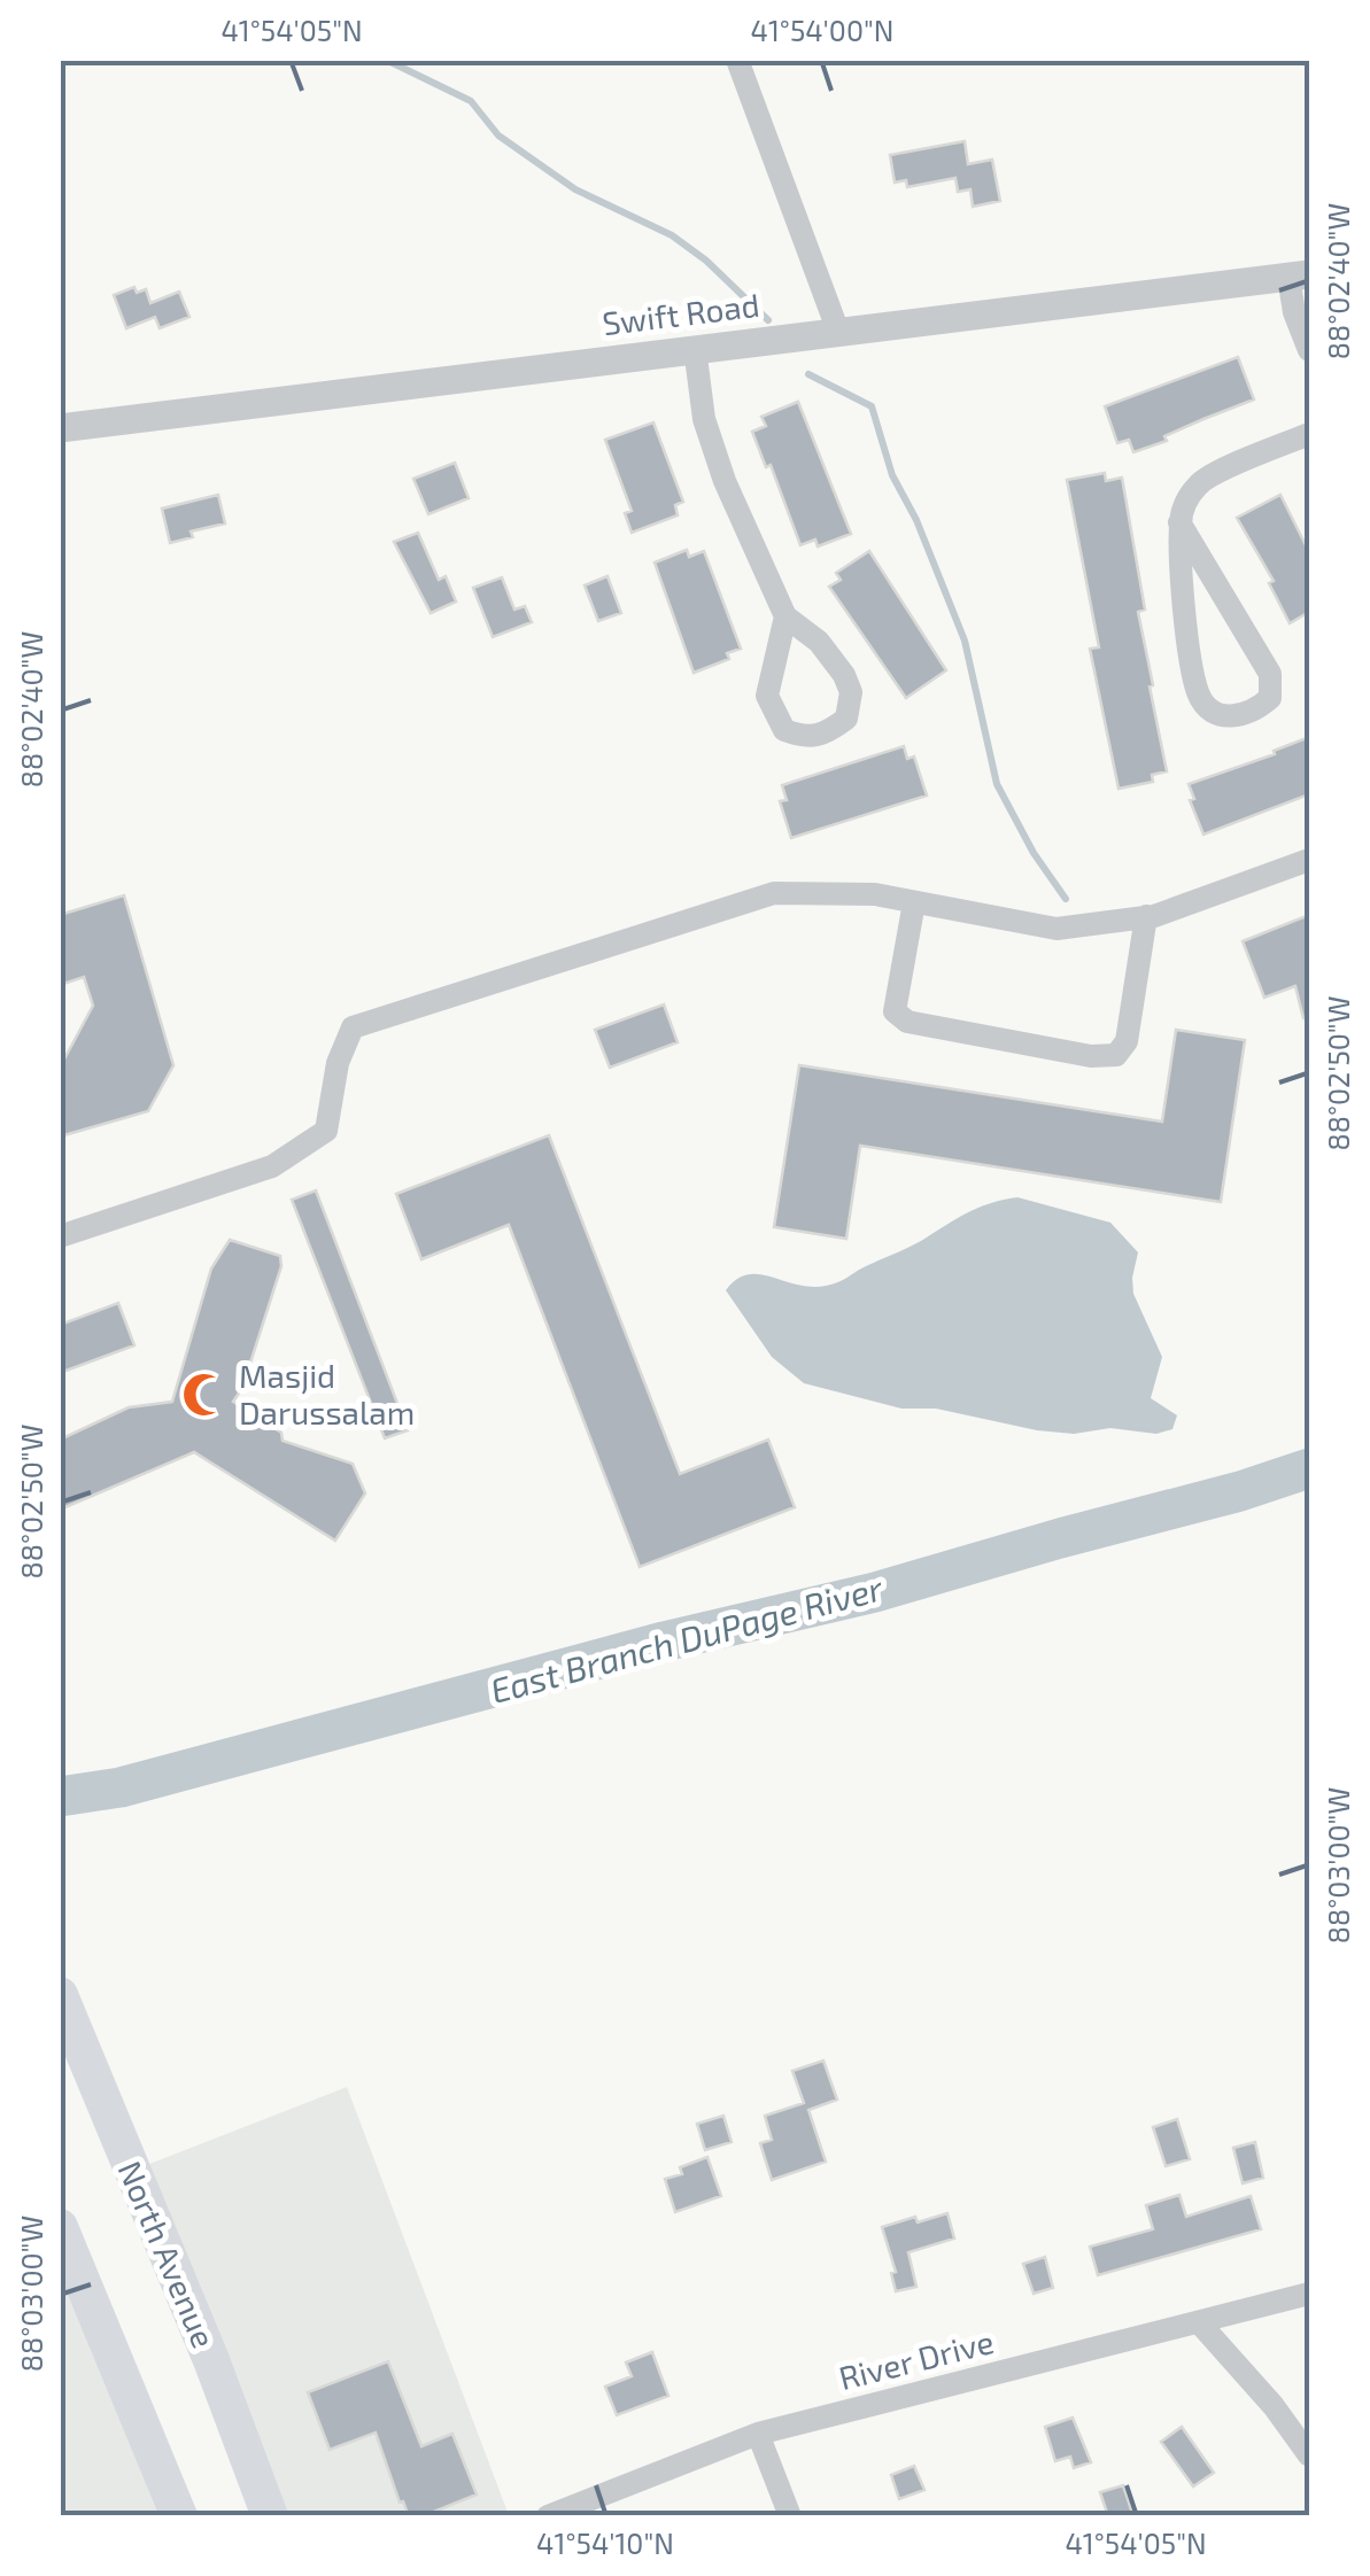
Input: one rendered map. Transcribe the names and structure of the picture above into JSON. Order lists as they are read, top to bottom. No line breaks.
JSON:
{"streets":{"main road":["North Avenue"],"street":["Swift Road","River Drive"]},"water":["East Branch DuPage River"],"places":{"mosque":["Masjid Darussalam"]},"coordinates":["41°54'05\"N","41°54'00\"N","88°02'40\"W","88°02'50\"W","88°03'00\"W","41°54'10\"N"]}
